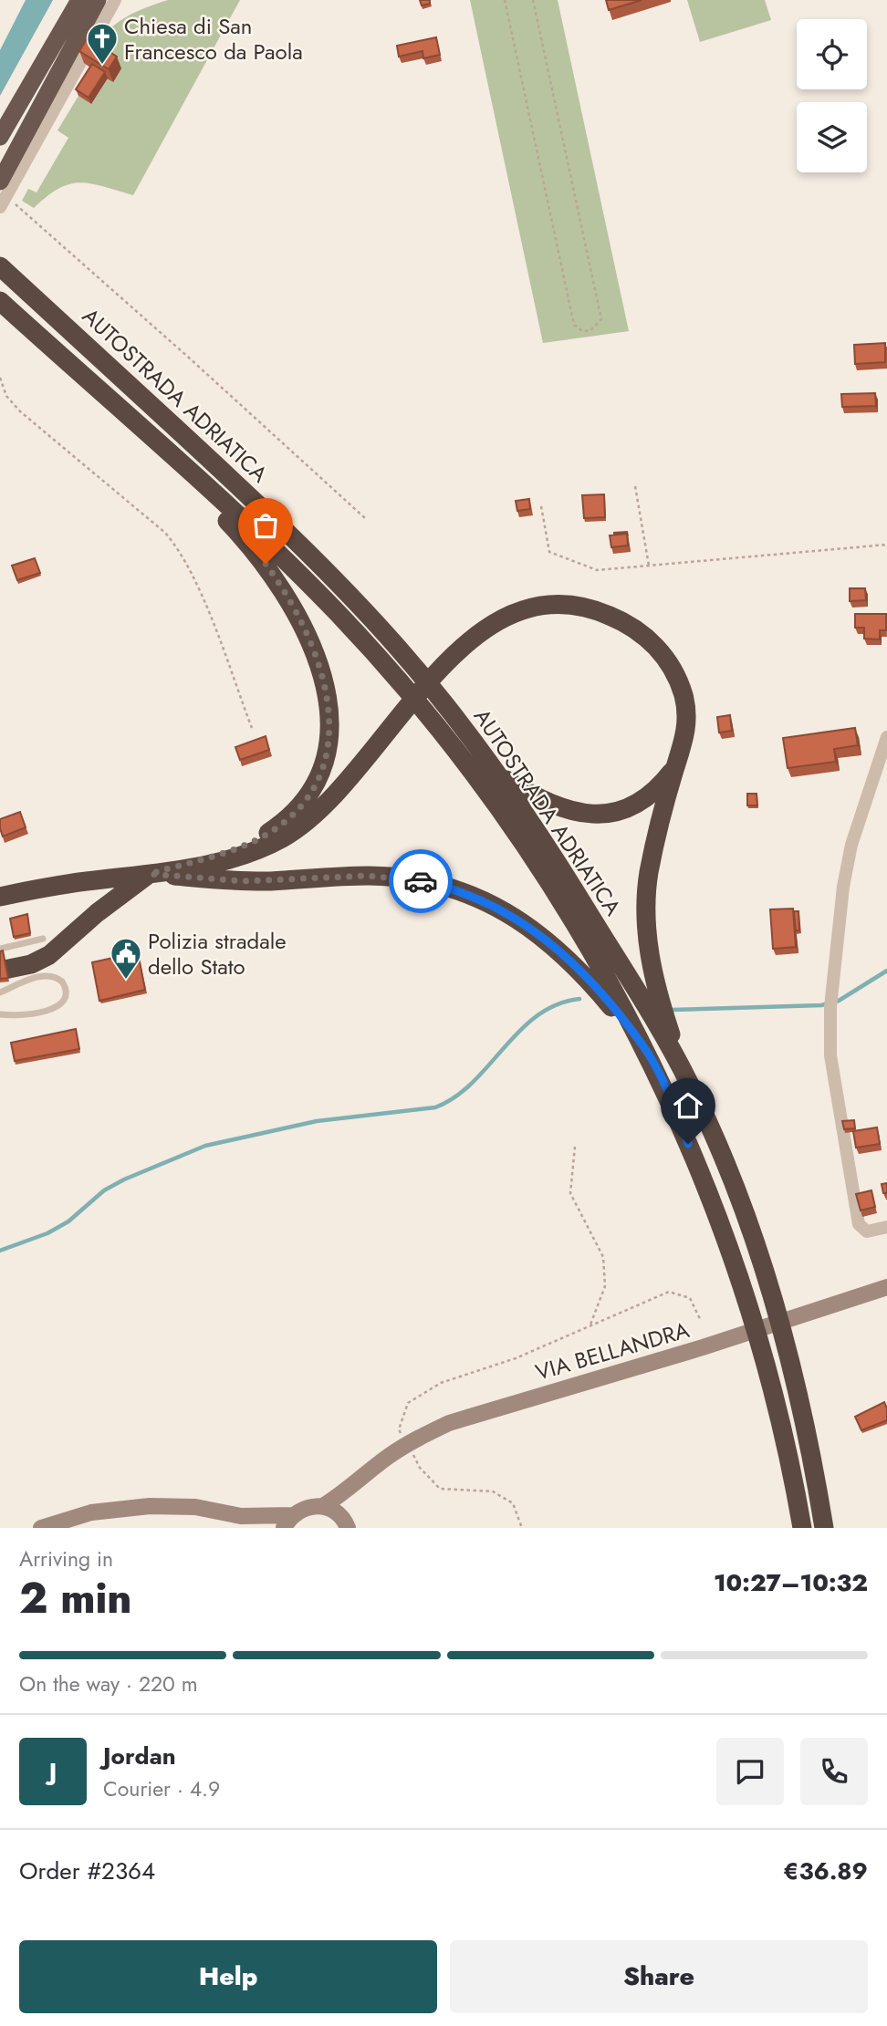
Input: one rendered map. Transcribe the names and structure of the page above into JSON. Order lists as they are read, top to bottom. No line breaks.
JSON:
{"streets":{"highway":["AUTOSTRADA ADRIATICA"],"main road":["VIA BELLANDRA"]},"places":{"church":["Chiesa di San Francesco da Paola"],"public building":["Polizia stradale dello Stato"]},"page":{"heading":["2 min","Arriving in","10:27–10:32"],"panel":["Jordan","Courier · 4.9","Order #2364","€36.89"],"bar":"On the way · 220 m","round":"J","buttons":["Help","Share"]}}
